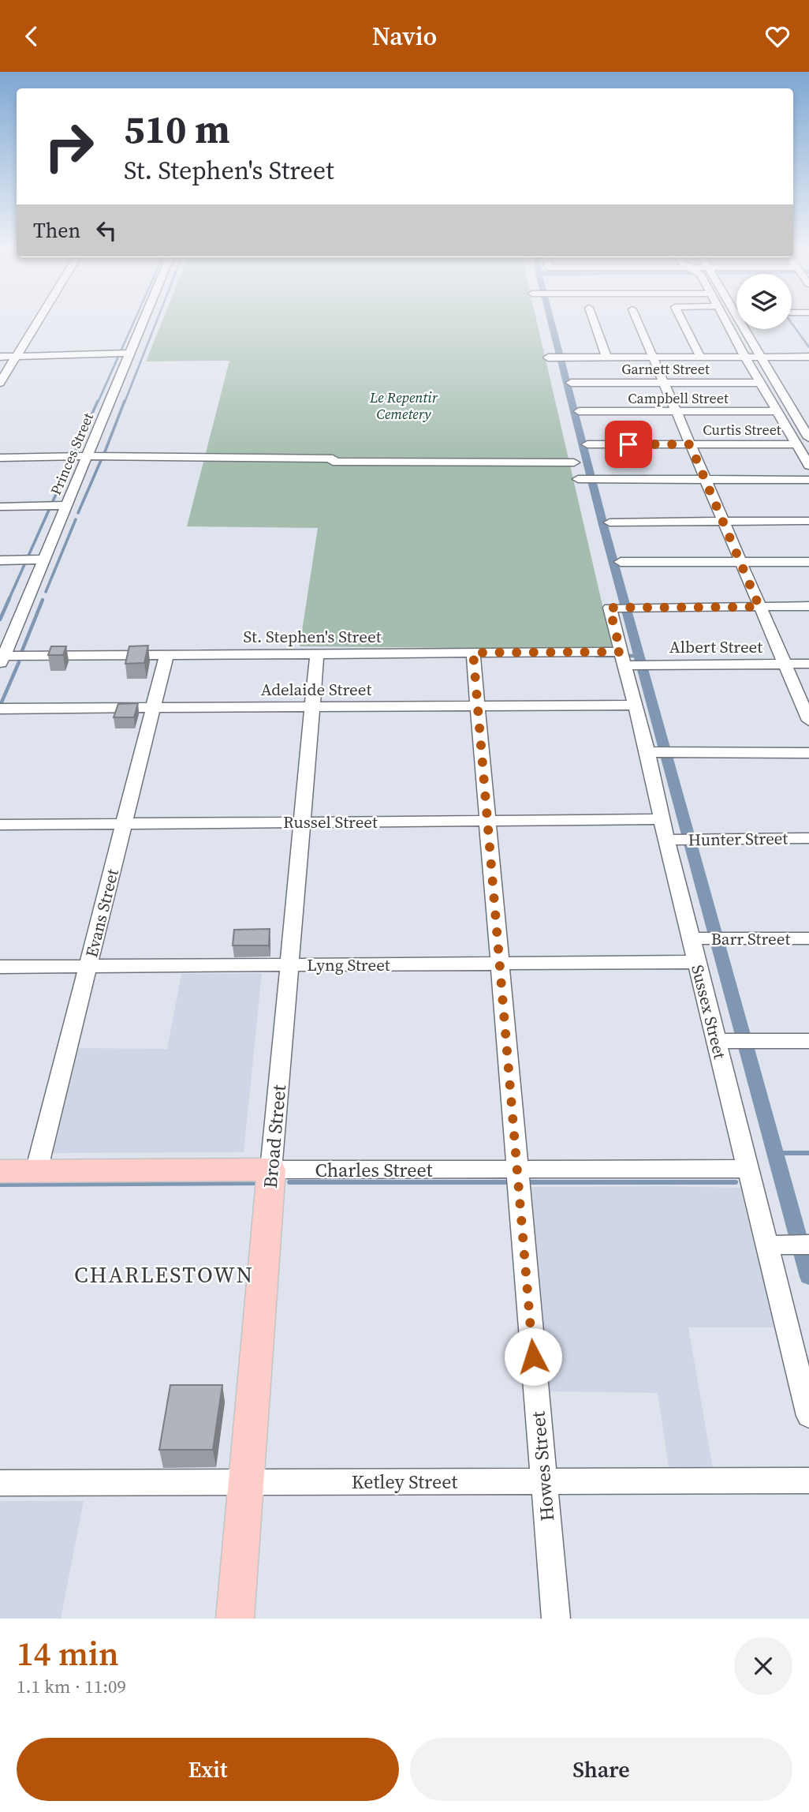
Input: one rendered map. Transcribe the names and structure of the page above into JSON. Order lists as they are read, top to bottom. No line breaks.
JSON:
{"streets":{"main road":["Broad Street","Charles Street"],"street":["Garnett Street","Campbell Street","Curtis Street","Princes Street","St. Stephen's Street","Albert Street","Adelaide Street","Russel Street","Hunter Street","Evans Street","Barr Street","Lyng Street","Sussex Street","Howes Street","Ketley Street"]},"crossings":[["Princes Street","St. Stephen's Street"],["St. Stephen's Street","Albert Street"],["St. Stephen's Street","Evans Street"],["St. Stephen's Street","Sussex Street"],["St. Stephen's Street","Broad Street"],["St. Stephen's Street","Howes Street"],["Albert Street","Sussex Street"],["Adelaide Street","Evans Street"],["Adelaide Street","Sussex Street"],["Adelaide Street","Broad Street"],["Adelaide Street","Howes Street"],["Russel Street","Evans Street"],["Russel Street","Sussex Street"],["Russel Street","Broad Street"],["Russel Street","Howes Street"],["Hunter Street","Sussex Street"],["Evans Street","Lyng Street"],["Evans Street","Charles Street"],["Barr Street","Sussex Street"],["Lyng Street","Sussex Street"],["Lyng Street","Broad Street"],["Lyng Street","Howes Street"],["Sussex Street","Charles Street"],["Broad Street","Charles Street"],["Broad Street","Ketley Street"],["Charles Street","Howes Street"],["Howes Street","Ketley Street"]],"districts":["CHARLESTOWN"],"parks":["Le Repentir Cemetery"],"page":{"header":"Navio","turn":["510 m","St. Stephen's Street"],"then":"Then","heading":["14 min","1.1 km · 11:09"],"buttons":["Exit","Share"]}}
